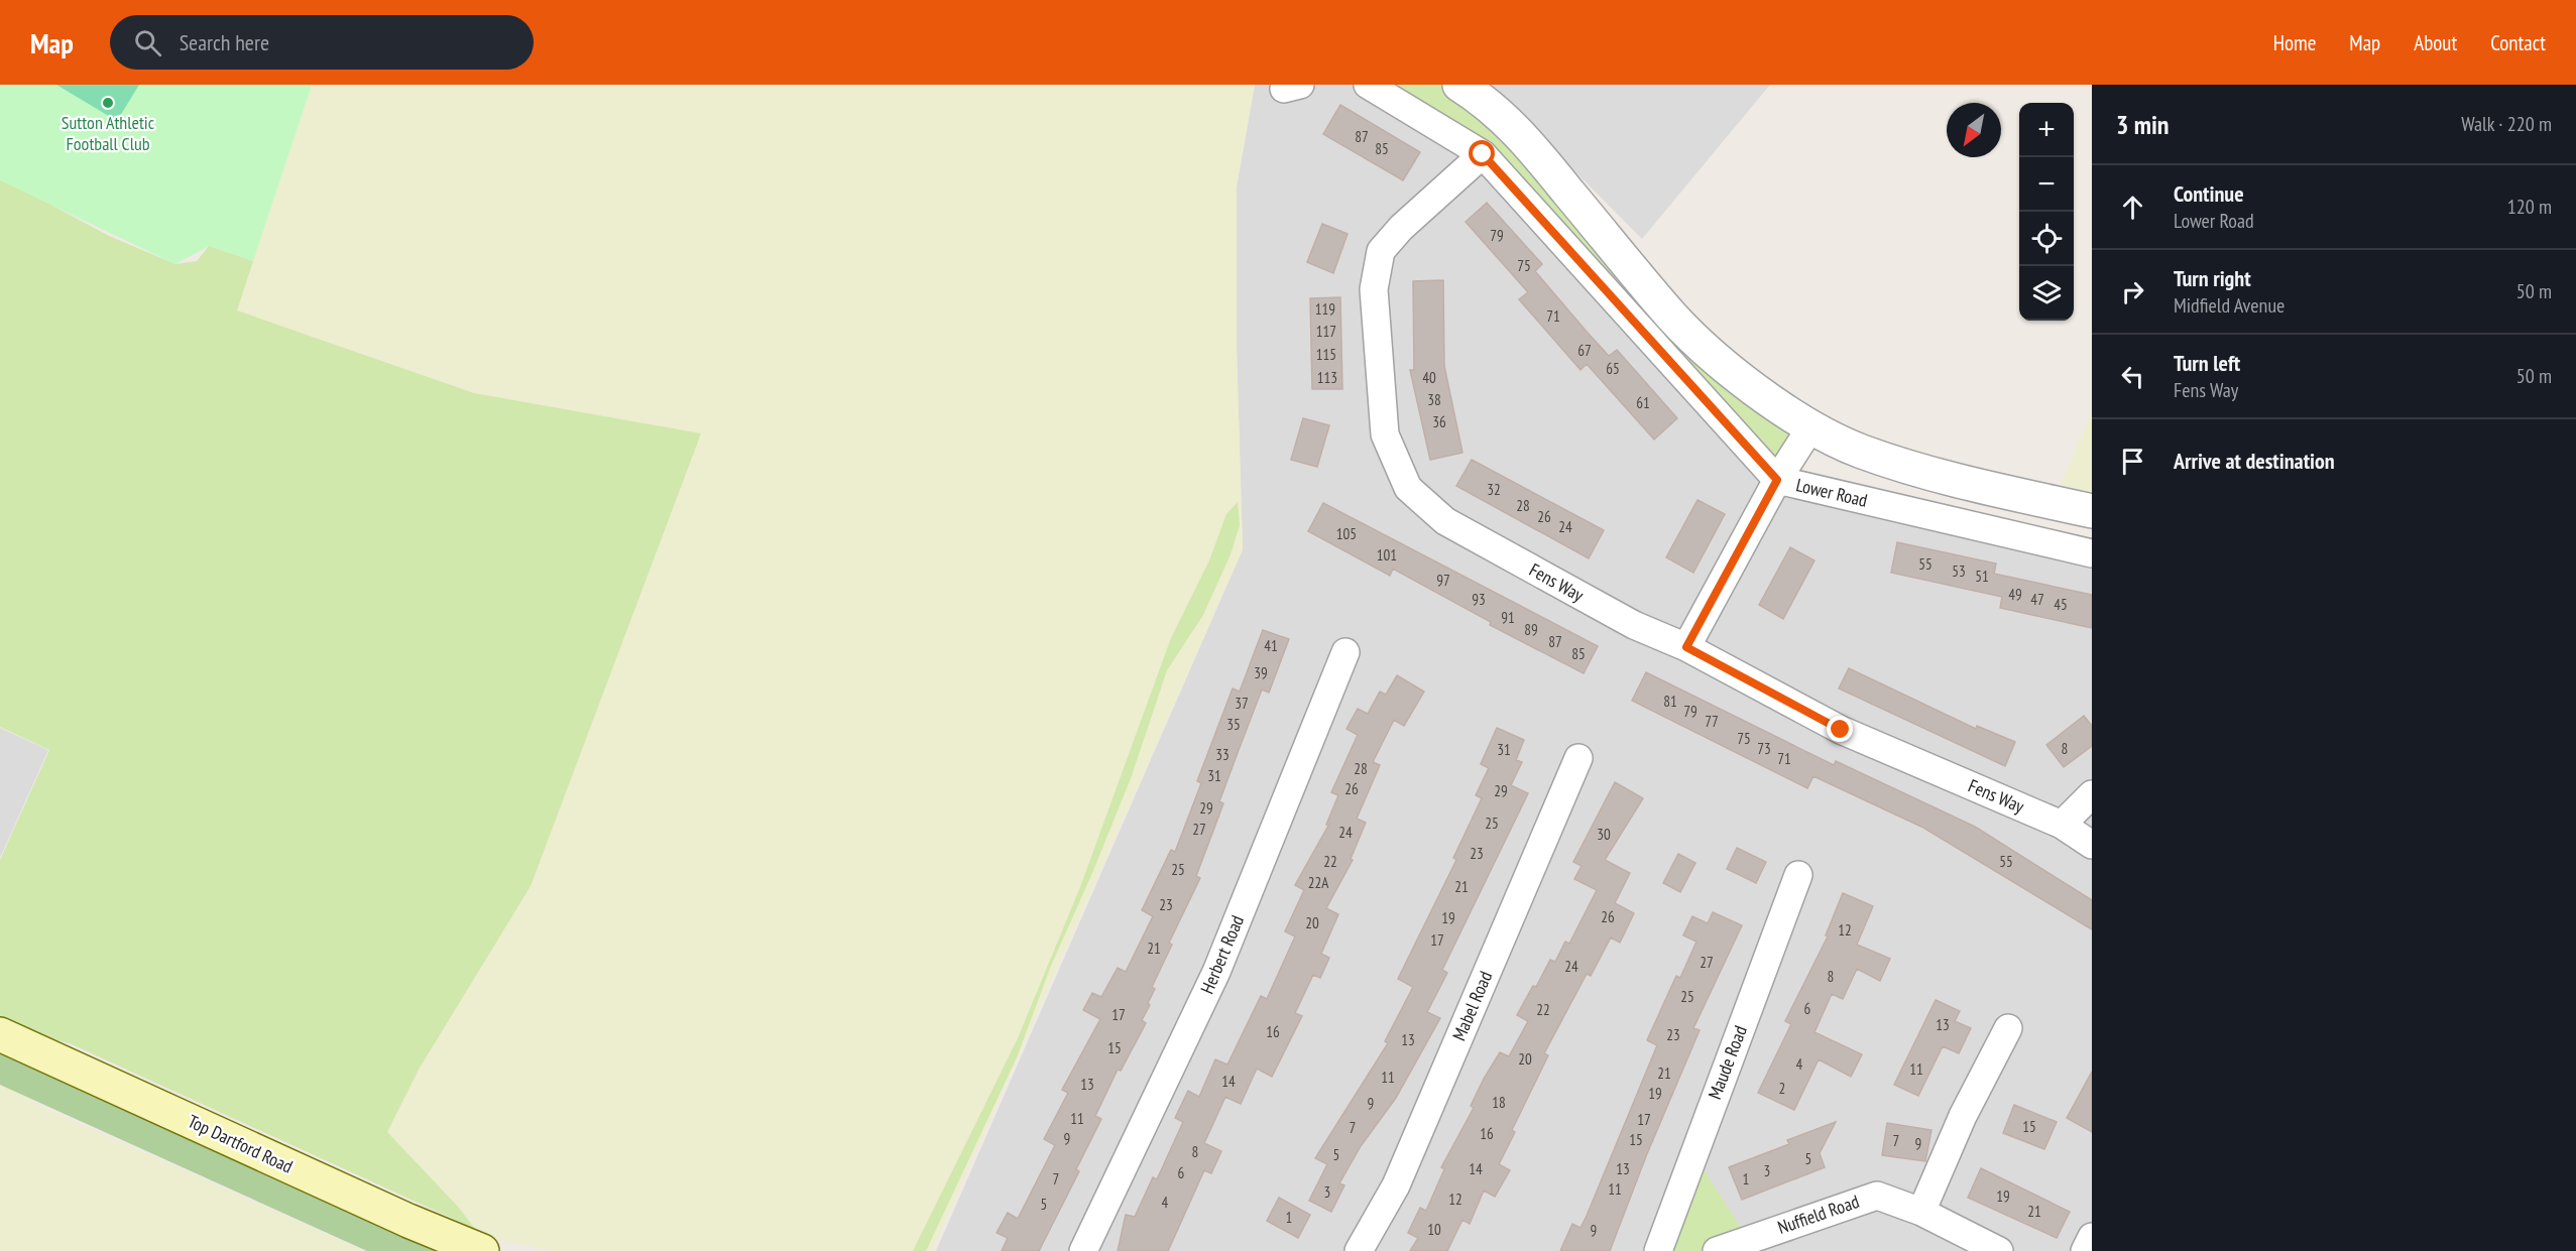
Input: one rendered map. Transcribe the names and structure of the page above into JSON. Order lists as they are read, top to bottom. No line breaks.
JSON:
{"streets":{"main road":["Top Dartford Road"],"street":["Lower Road","Fens Way","Herbert Road","Mabel Road","Maude Road","Nuffield Road"]},"crossings":[["Lower Road","Fens Way"]],"places":["Sutton Athletic Football Club"],"house_numbers":["87","85","79","75","119","71","117","67","115","65","113","40","38","61","36","32","28","26","24","105","101","55","53","51","97","49","93","47","45","91","89","87","41","85","39","81","37","79","77","35","75","73","8","31","33","71","28","31","26","29","29","25","27","24","30","23","22","55","25","22A","21","23","26","19","20","12","17","21","27","24","8","25","6","22","17","13","16","23","13","15","20","4","11","21","11","14","13","2","19","18","9","11","17","15","7","16","9","15","7","9","8","5","5","14","13","3","6","7","1","11","3","19","12","4","5","21","1","10","9"],"north":"bottom left","page":{"header":"Map","search":"Search here","nav":["Home","Map","About","Contact"],"heading":["3 min","Walk · 220 m"],"map_buttons":["+","−"],"list":[["Continue","Lower Road","120 m"],["Turn right","Midfield Avenue","50 m"],["Turn left","Fens Way","50 m"],"Arrive at destination"]}}
